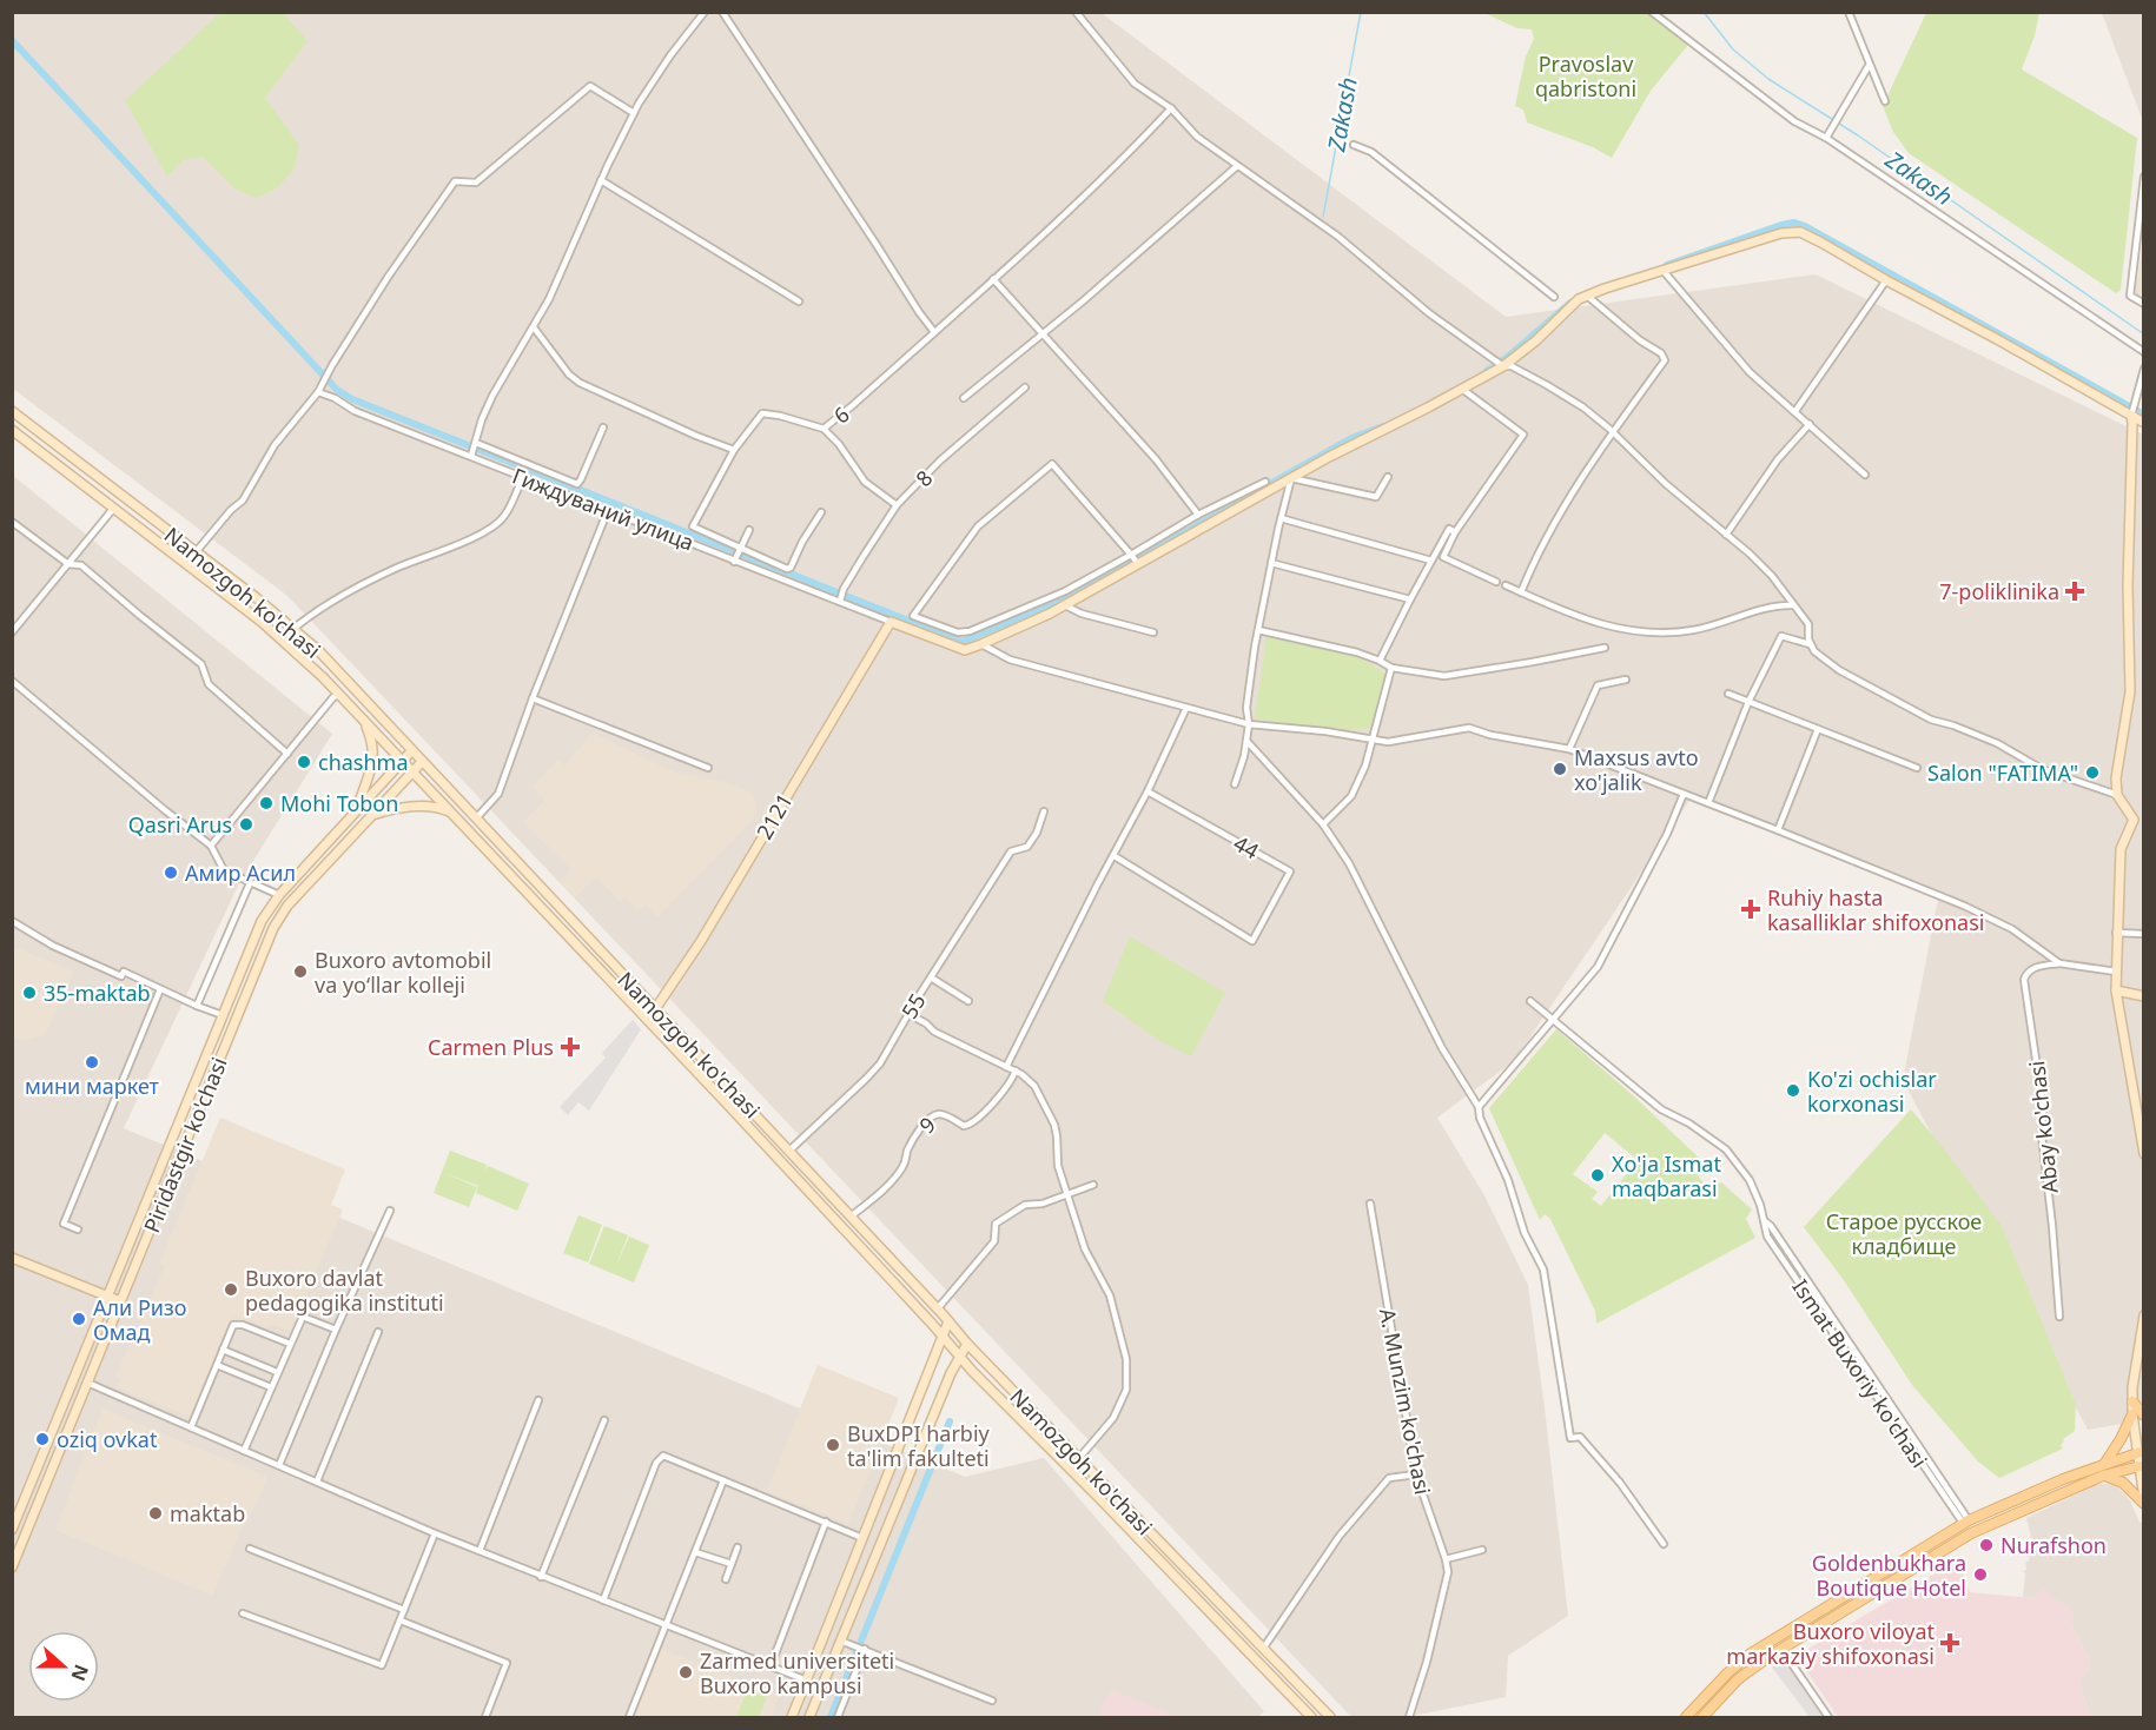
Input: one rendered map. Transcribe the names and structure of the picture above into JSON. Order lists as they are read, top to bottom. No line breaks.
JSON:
{"streets":{"main road":["Namozgoh ko'chasi","2121","Piridastgir ko'chasi"],"street":["6","8","Гиждуваний улица","44","55","9","Abay ko'chasi","Ismat Buxoriy ko'chasi","A. Munzim ko'chasi"]},"crossings":[["8","Гиждуваний улица"],["Гиждуваний улица","2121"],["Namozgoh ko'chasi","2121"],["Namozgoh ko'chasi","55"],["Namozgoh ko'chasi","9"],["Namozgoh ko'chasi","Piridastgir ko'chasi"]],"water":["Zakash"],"parks":["Pravoslav qabristoni","Старое русское кладбище"],"places":{"health":["7-poliklinika","Ruhiy hasta kasalliklar shifoxonasi","Carmen Plus","Buxoro viloyat markaziy shifoxonasi"],"other":["chashma","Maxsus avto xo'jalik","Salon \"FATIMA\"","Mohi Tobon","Qasri Arus","Амир Асил","Buxoro avtomobil va yo‘llar kolleji","35-maktab","мини маркет","Ko'zi ochislar korxonasi","Xo'ja Ismat maqbarasi","Buxoro davlat pedagogika instituti","Али Ризо Омад","oziq ovkat","BuxDPI harbiy ta'lim fakulteti","maktab","Nurafshon","Goldenbukhara Boutique Hotel","Zarmed universiteti Buxoro kampusi"]},"north":"right"}
